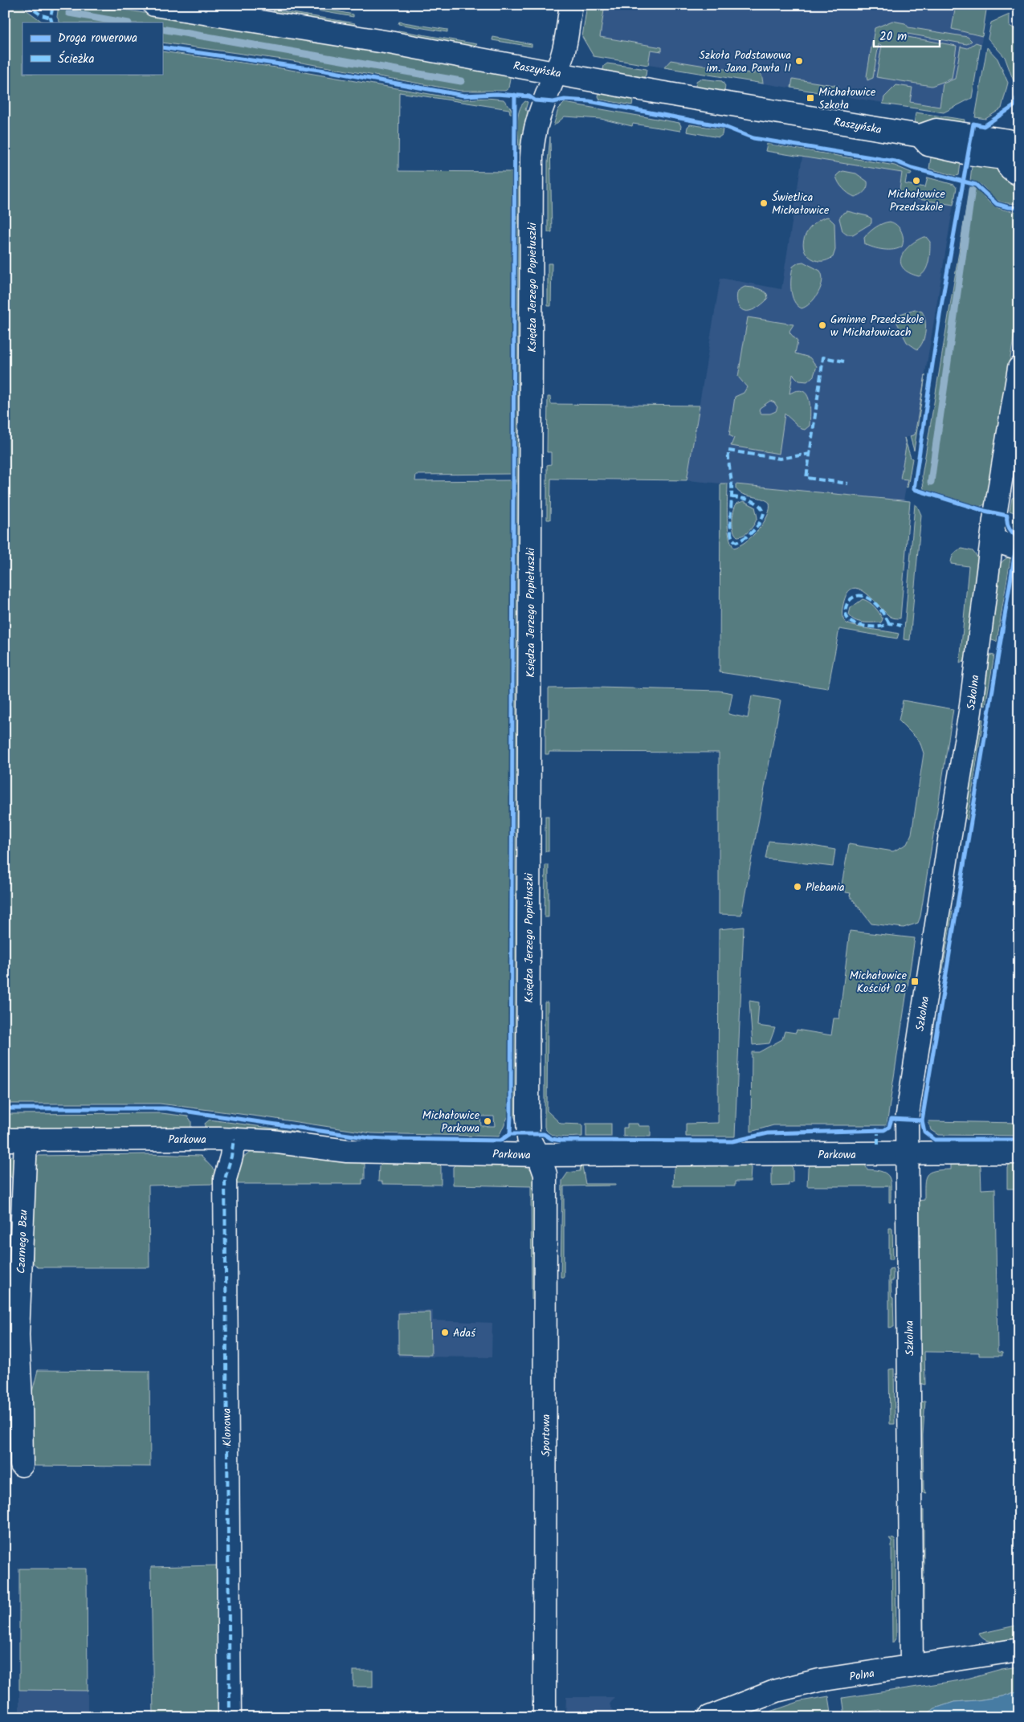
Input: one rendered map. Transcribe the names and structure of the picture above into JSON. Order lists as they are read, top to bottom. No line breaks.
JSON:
{"streets":{"street":["Raszyńska","Księdza Jerzego Popiełuszki","Szkolna","Parkowa","Czarnego Bzu","Klonowa","Sportowa","Polna"]},"crossings":[["Raszyńska","Księdza Jerzego Popiełuszki"],["Księdza Jerzego Popiełuszki","Parkowa"],["Księdza Jerzego Popiełuszki","Sportowa"],["Szkolna","Parkowa"],["Szkolna","Polna"],["Parkowa","Czarnego Bzu"],["Parkowa","Klonowa"],["Parkowa","Sportowa"]],"places":{"other":["Szkoła Podstawowa im. Jana Pawła II","Michałowice Przedszkole","Świetlica Michałowice","Gminne Przedszkole w Michałowicach","Plebania","Michałowice Parkowa","Adaś"],"transit":["Michałowice Szkoła","Michałowice Kościół 02"]},"legend":["Droga rowerowa","Ścieżka"],"scale_bar":"20 m"}
